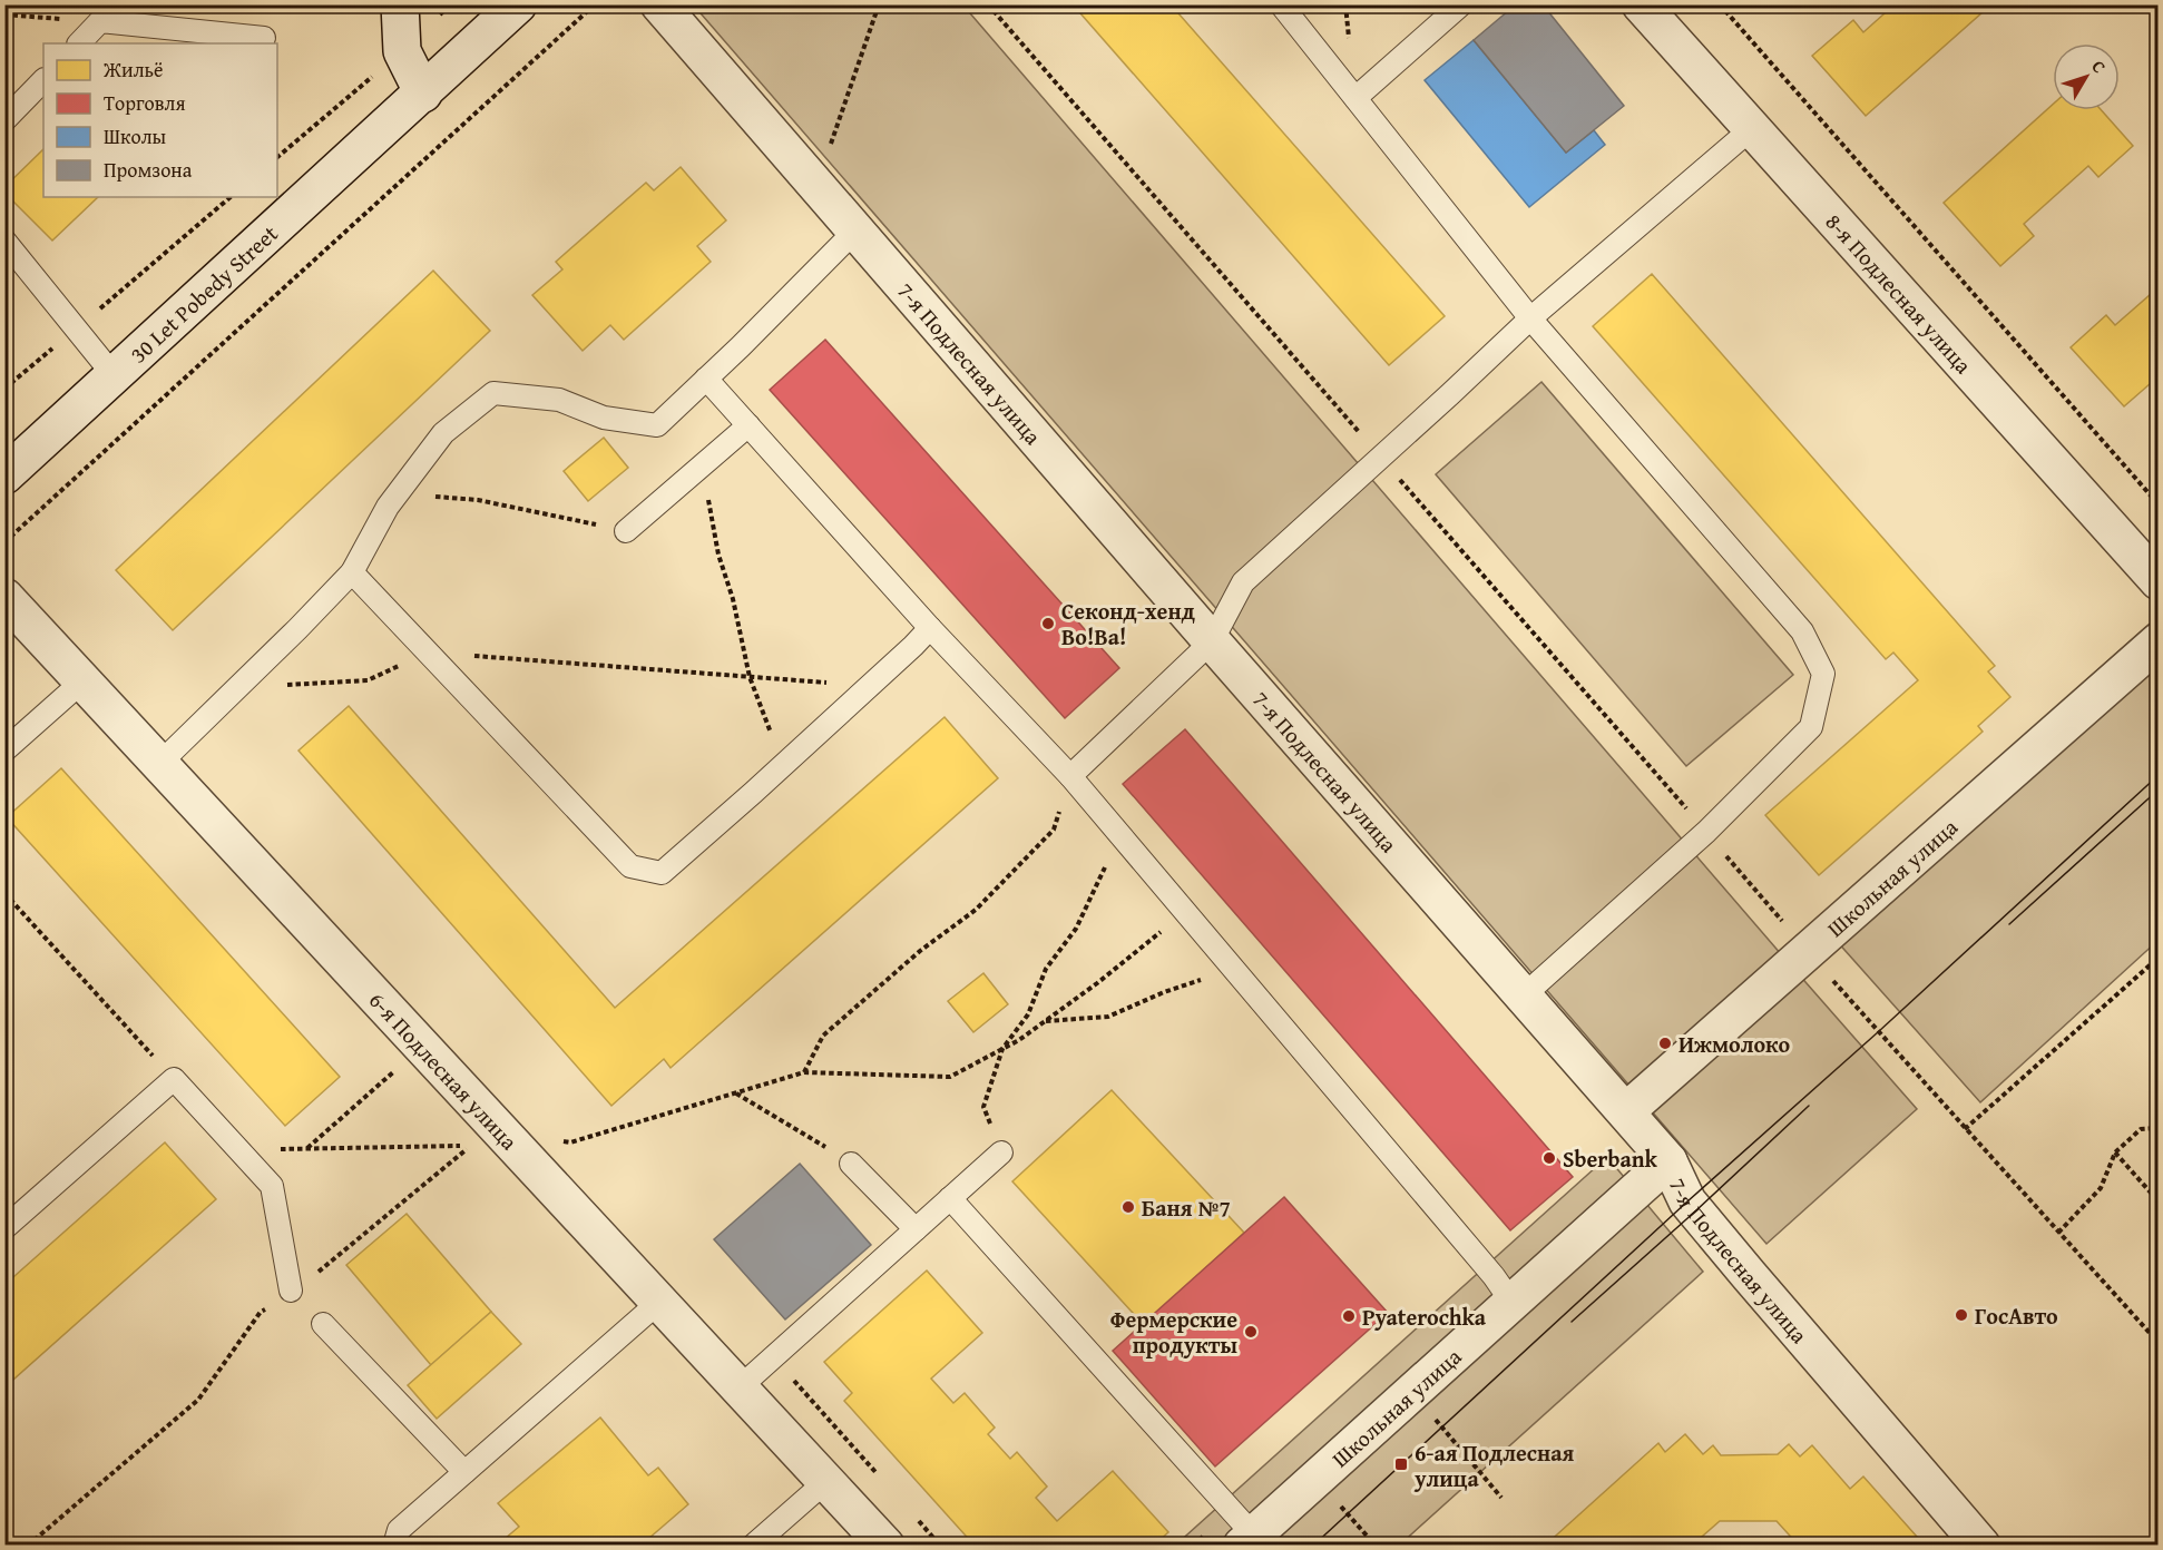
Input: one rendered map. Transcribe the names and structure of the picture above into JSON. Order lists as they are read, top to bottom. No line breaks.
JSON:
{"streets":{"street":["8-я Подлесная улица","30 Let Pobedy Street","7-я Подлесная улица","Школьная улица","6-я Подлесная улица"]},"crossings":[["7-я Подлесная улица","Школьная улица"]],"places":{"other":["Секонд-хенд Во!Ва!","Ижмолоко","Sberbank","Баня №7","ГосАвто","Pyaterochka","Фермерские продукты"],"transit":["6-ая Подлесная улица"]},"legend":["Жильё","Торговля","Школы","Промзона"],"north":"top right"}
